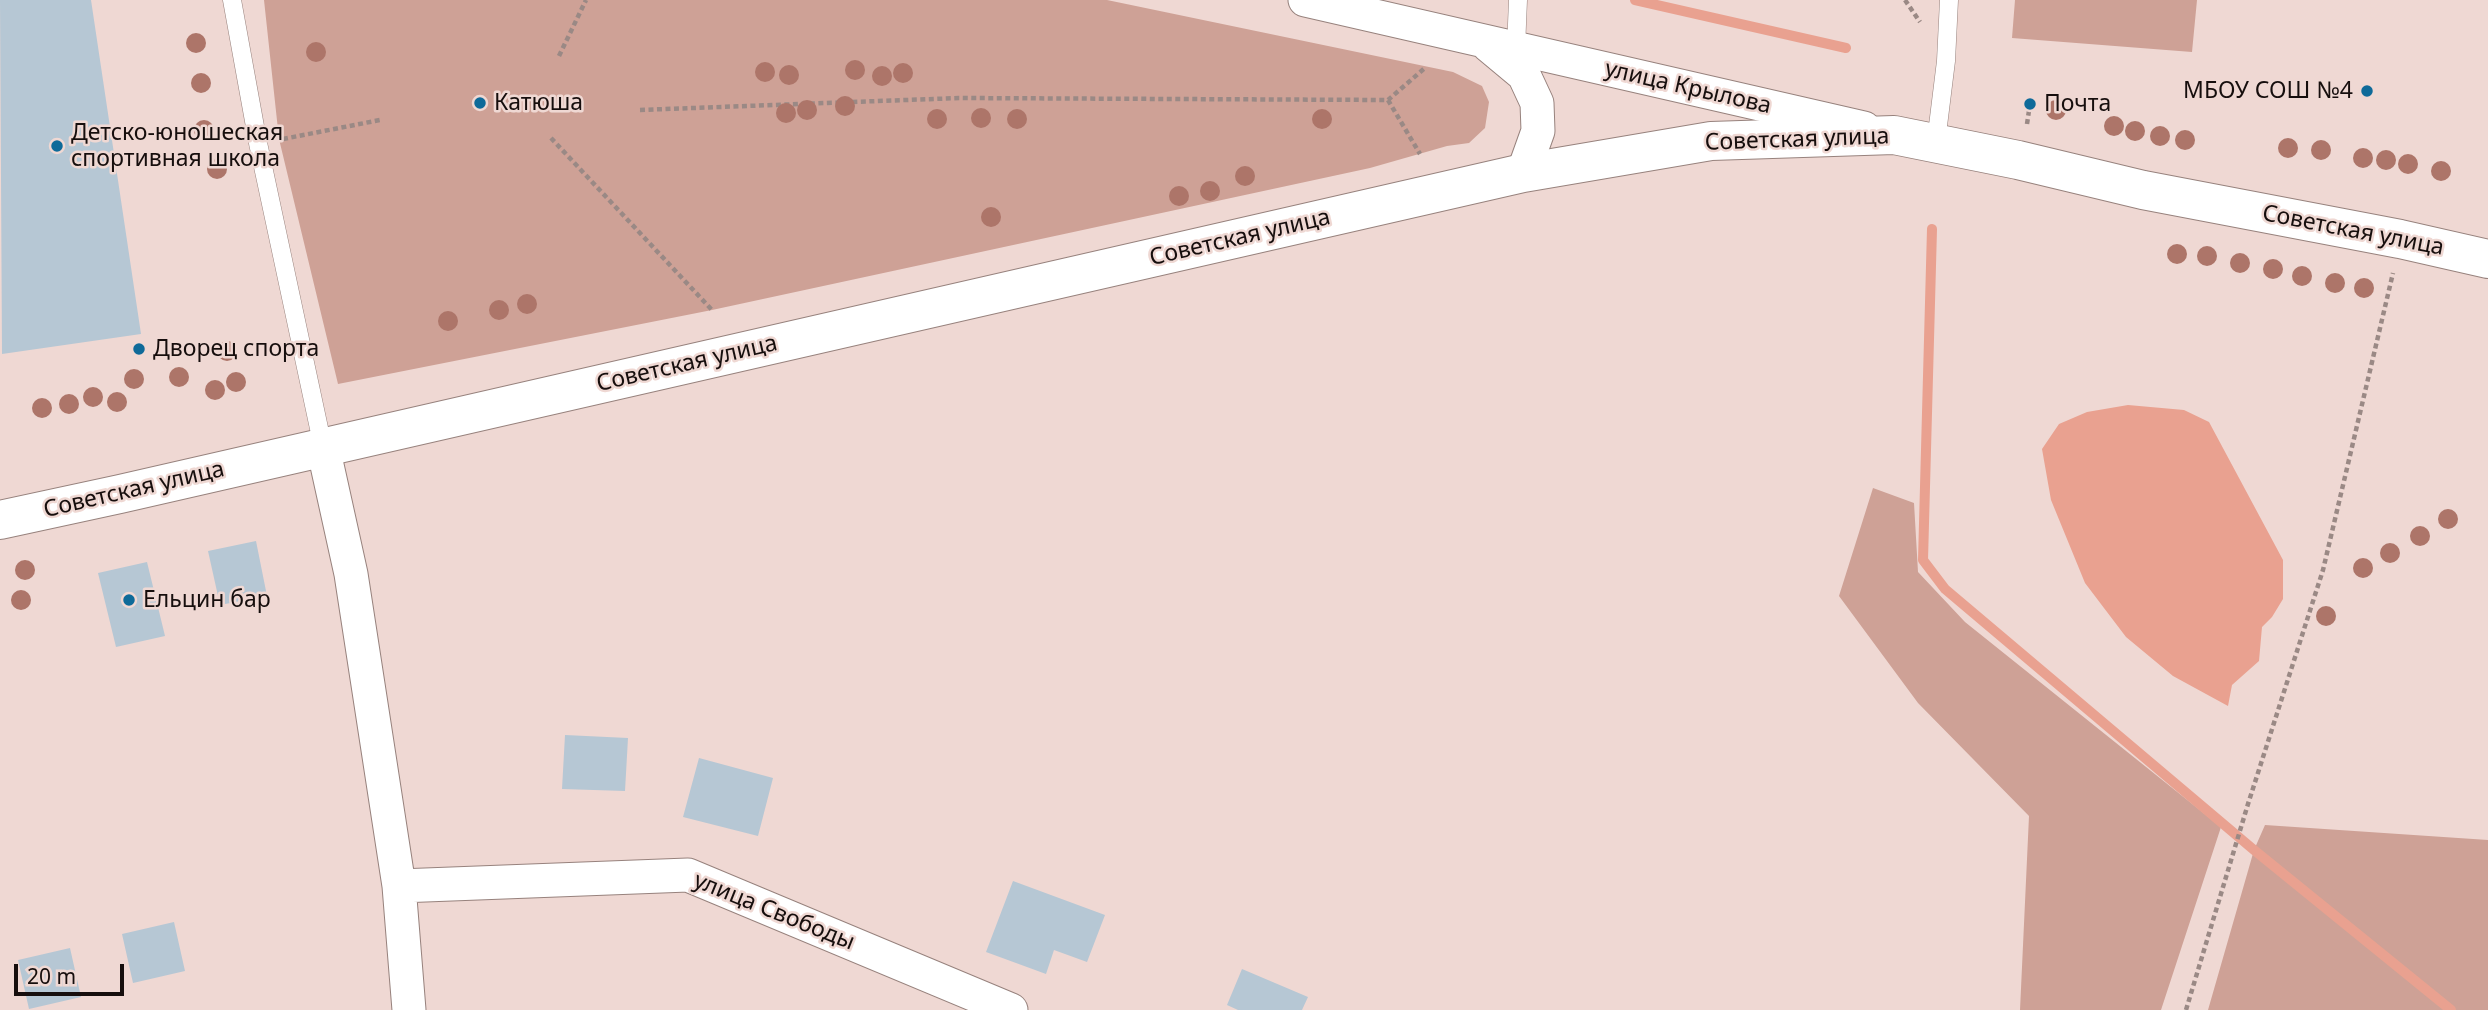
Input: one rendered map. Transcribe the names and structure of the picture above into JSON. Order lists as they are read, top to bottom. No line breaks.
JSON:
{"streets":{"main road":["Советская улица"],"street":["улица Крылова","улица Свободы"]},"crossings":[["улица Крылова","Советская улица"]],"places":["МБОУ СОШ №4","Катюша","Почта","Детско-юношеская спортивная школа","Дворец спорта","Ельцин бар"],"scale_bar":"20 m"}
